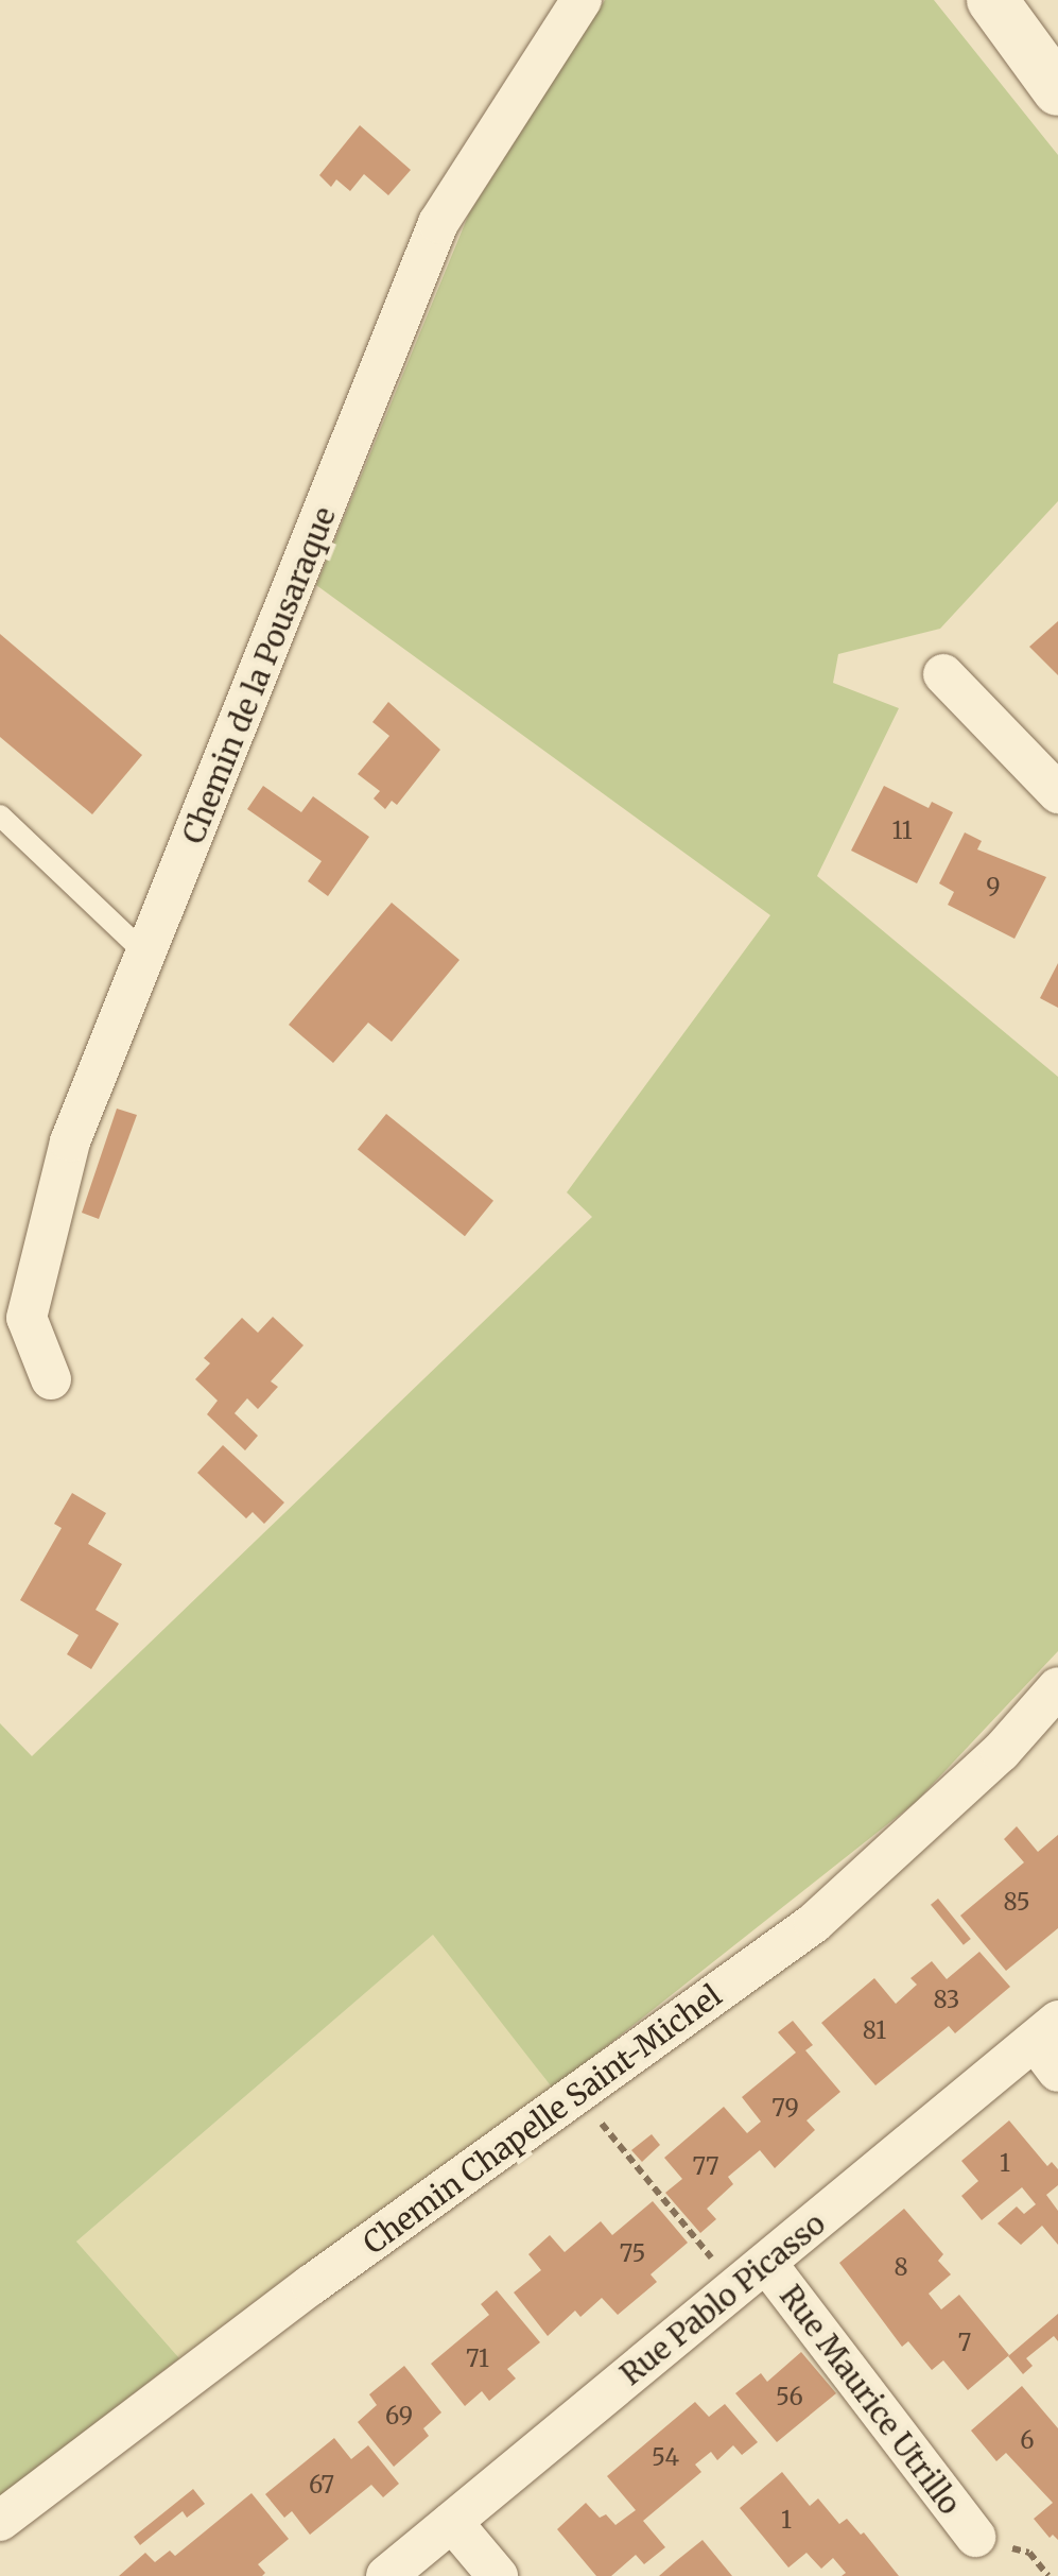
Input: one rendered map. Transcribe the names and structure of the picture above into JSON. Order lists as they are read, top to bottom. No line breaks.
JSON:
{"streets":{"street":["Chemin de la Pousaraque","Chemin Chapelle Saint-Michel","Rue Pablo Picasso","Rue Maurice Utrillo"]},"crossings":[["Rue Pablo Picasso","Rue Maurice Utrillo"]],"house_numbers":["11","9","85","83","81","79","1","77","75","8","7","71","56","69","6","54","67","1"]}
